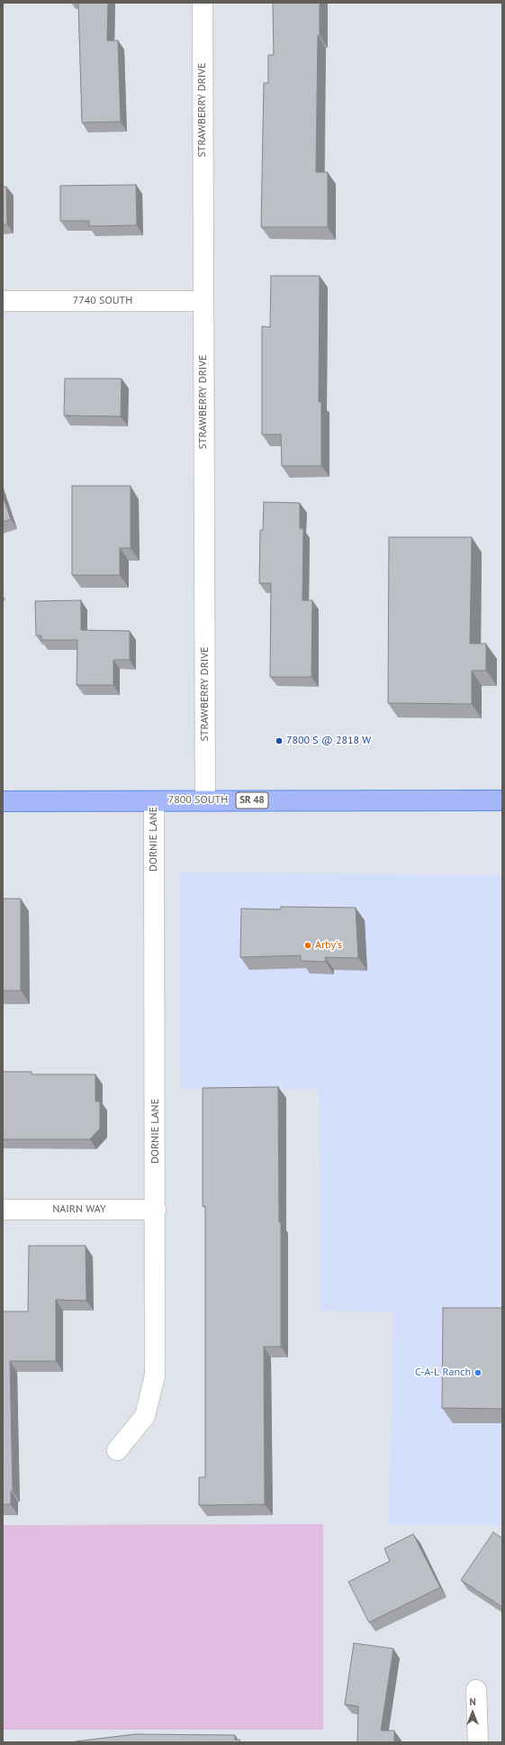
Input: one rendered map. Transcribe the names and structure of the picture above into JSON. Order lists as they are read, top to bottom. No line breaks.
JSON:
{"streets":{"main road":["7800 SOUTH","SR 48"],"street":["STRAWBERRY DRIVE","7740 SOUTH","DORNIE LANE","NAIRN WAY"]},"crossings":[["STRAWBERRY DRIVE","7740 SOUTH"],["STRAWBERRY DRIVE","7800 SOUTH"],["7800 SOUTH","DORNIE LANE"],["DORNIE LANE","NAIRN WAY"]],"places":["7800 S @ 2818 W","Arby's","C-A-L Ranch"],"north":"top"}
